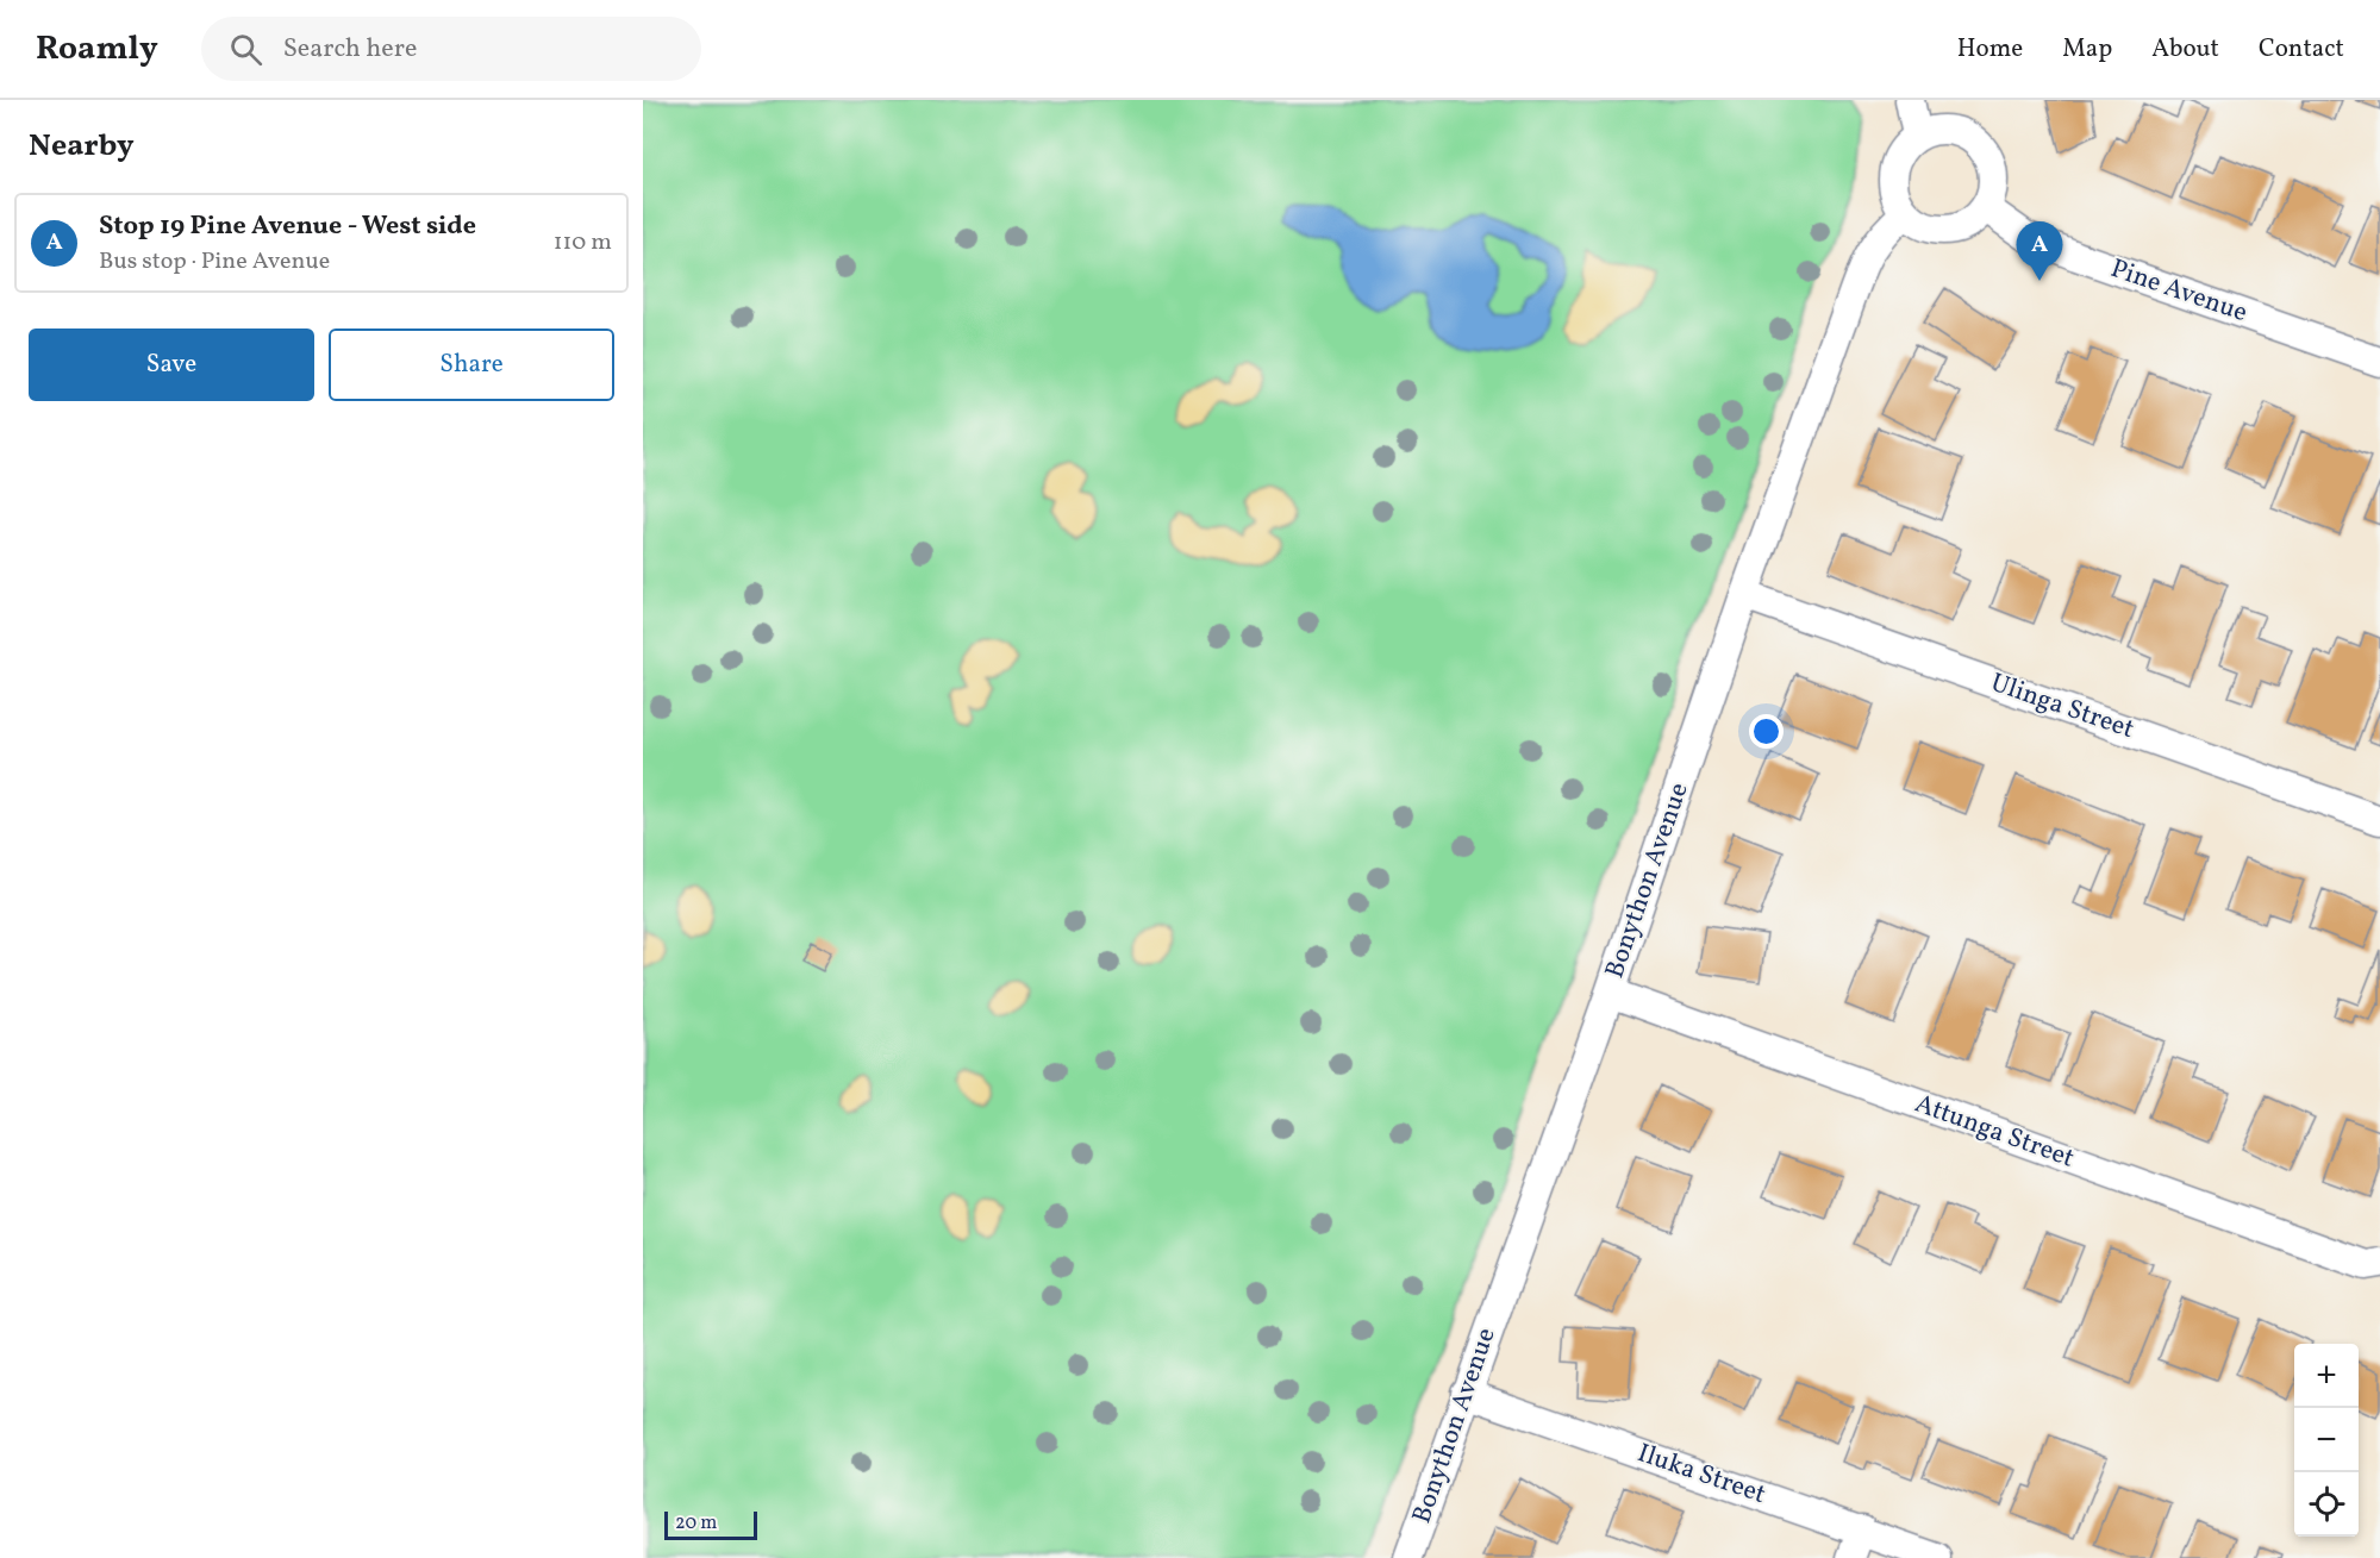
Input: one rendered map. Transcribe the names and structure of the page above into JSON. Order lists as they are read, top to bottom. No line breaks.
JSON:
{"streets":{"street":["Pine Avenue","Ulinga Street","Bonython Avenue","Attunga Street","Iluka Street"]},"crossings":[["Pine Avenue","Bonython Avenue"],["Ulinga Street","Bonython Avenue"],["Bonython Avenue","Attunga Street"],["Bonython Avenue","Iluka Street"]],"scale_bar":"20 m","page":{"header":"Roamly","search":"Search here","nav":["Home","Map","About","Contact"],"heading":"Nearby","list":[{"mark":"A","name":"Stop 19 Pine Avenue - West side","note":"Bus stop · Pine Avenue","value":"110 m"}],"pins":"A","buttons":["Save","Share"],"map_buttons":["+","−"],"scale":"20 m"}}
